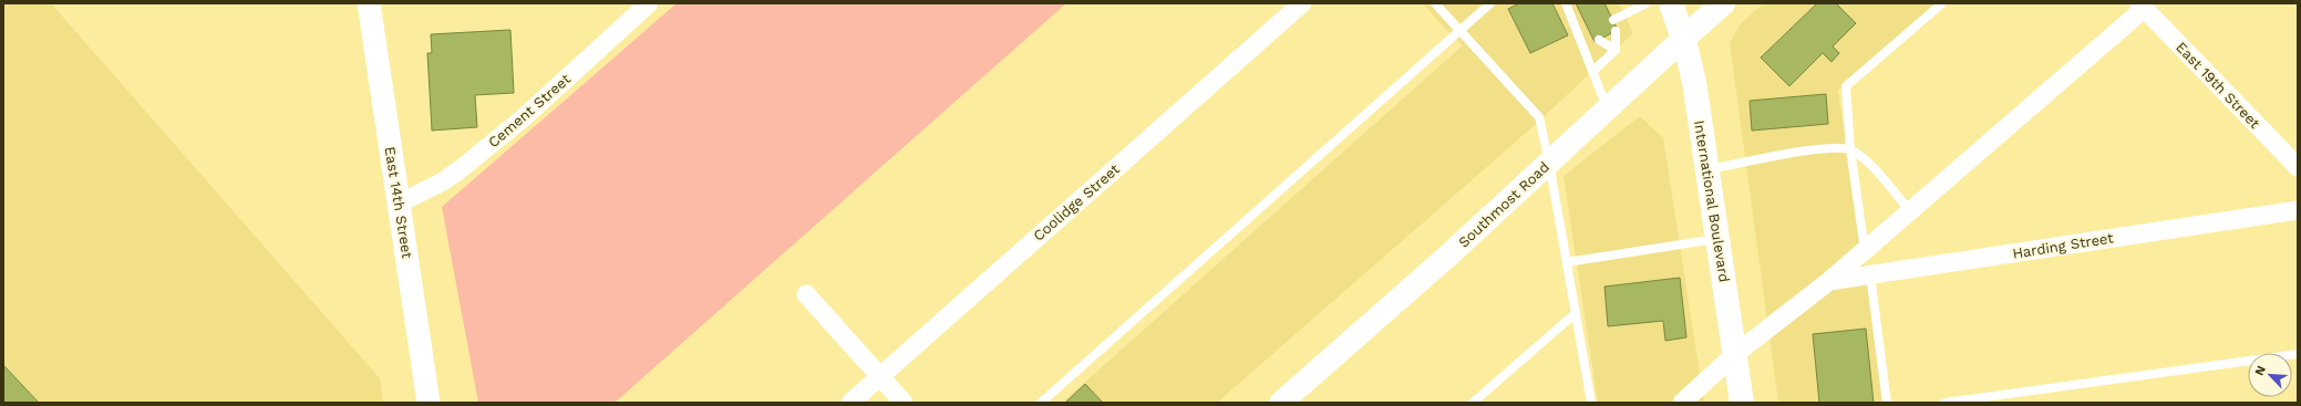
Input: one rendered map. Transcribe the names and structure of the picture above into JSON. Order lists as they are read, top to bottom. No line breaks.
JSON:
{"streets":{"main road":["International Boulevard","Southmost Road"],"street":["East 19th Street","Cement Street","East 14th Street","Coolidge Street","Harding Street"]},"crossings":[["East 19th Street","Harding Street"],["Cement Street","East 14th Street"],["International Boulevard","Southmost Road"],["International Boulevard","Harding Street"]],"north":"top left"}
